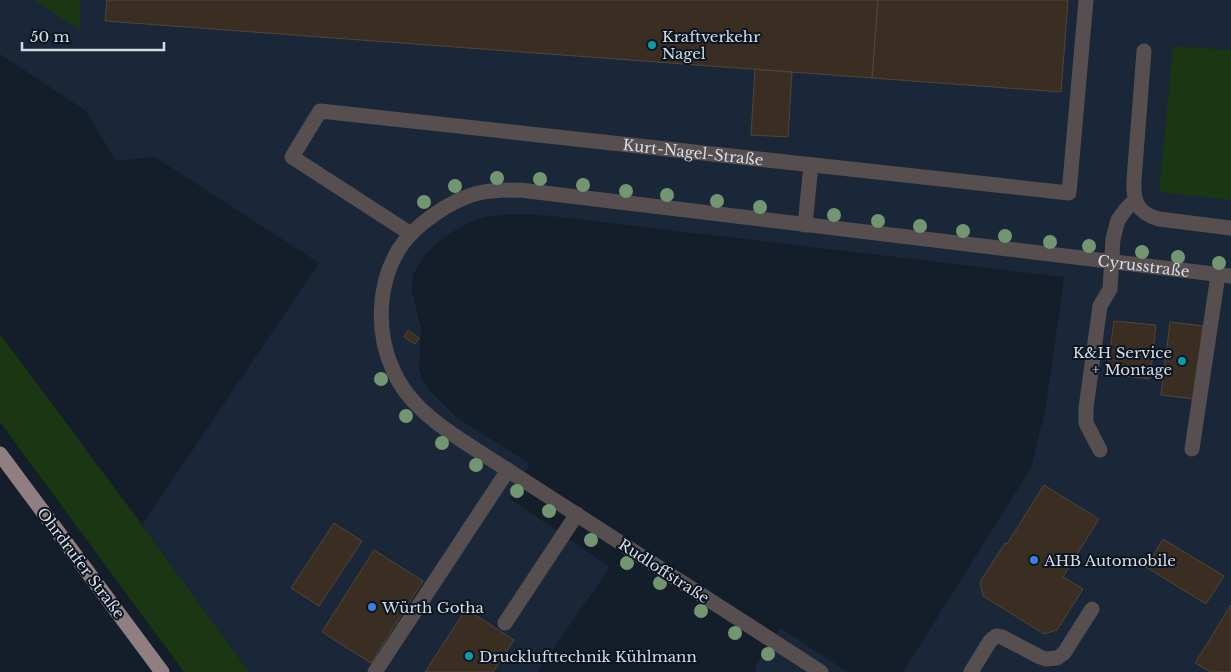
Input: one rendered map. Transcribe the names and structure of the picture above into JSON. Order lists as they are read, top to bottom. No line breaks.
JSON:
{"streets":{"main road":["Ohrdrufer Straße"],"street":["Kurt-Nagel-Straße","Cyrusstraße","Rudloffstraße"]},"places":["Kraftverkehr Nagel","K&H Service + Montage","AHB Automobile","Würth Gotha","Drucklufttechnik Kühlmann"],"scale_bar":"50 m"}
